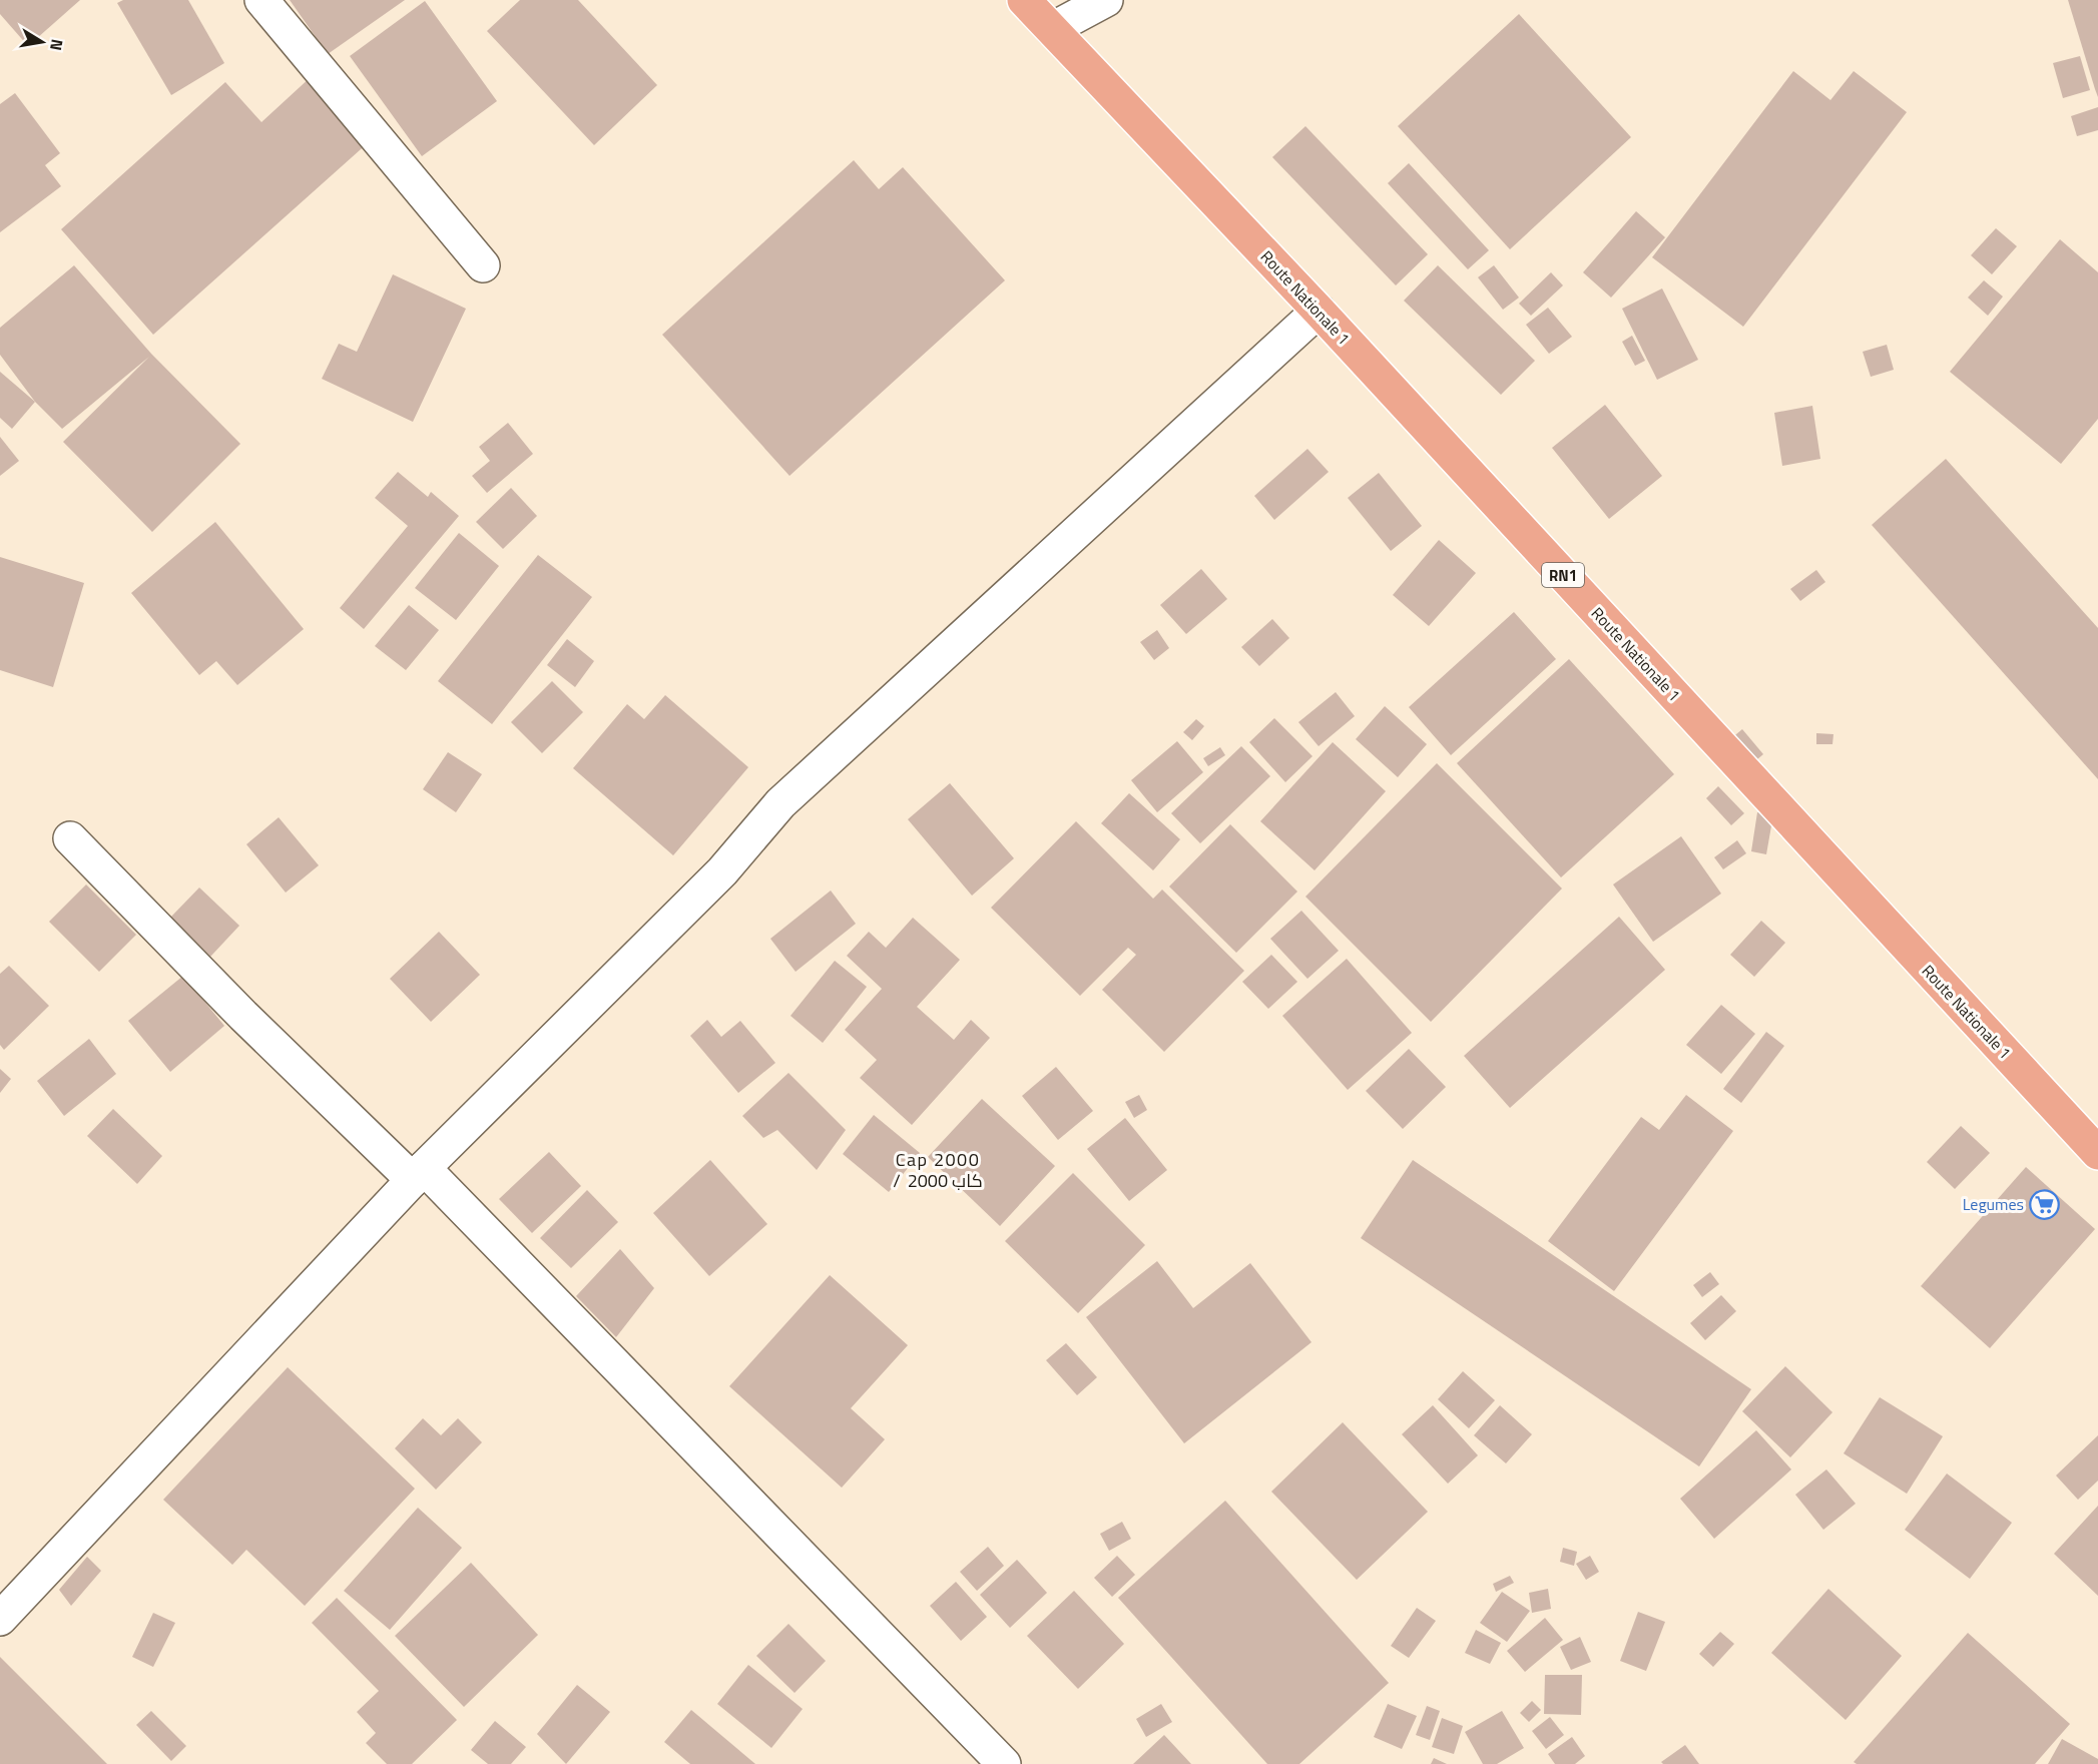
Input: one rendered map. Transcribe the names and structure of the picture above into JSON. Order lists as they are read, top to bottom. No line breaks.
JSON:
{"streets":{"main road":["Route Nationale 1","RN1"]},"districts":["Cap 2000 / كاب 2000"],"places":{"supermarket":["Legumes"]},"north":"right"}
